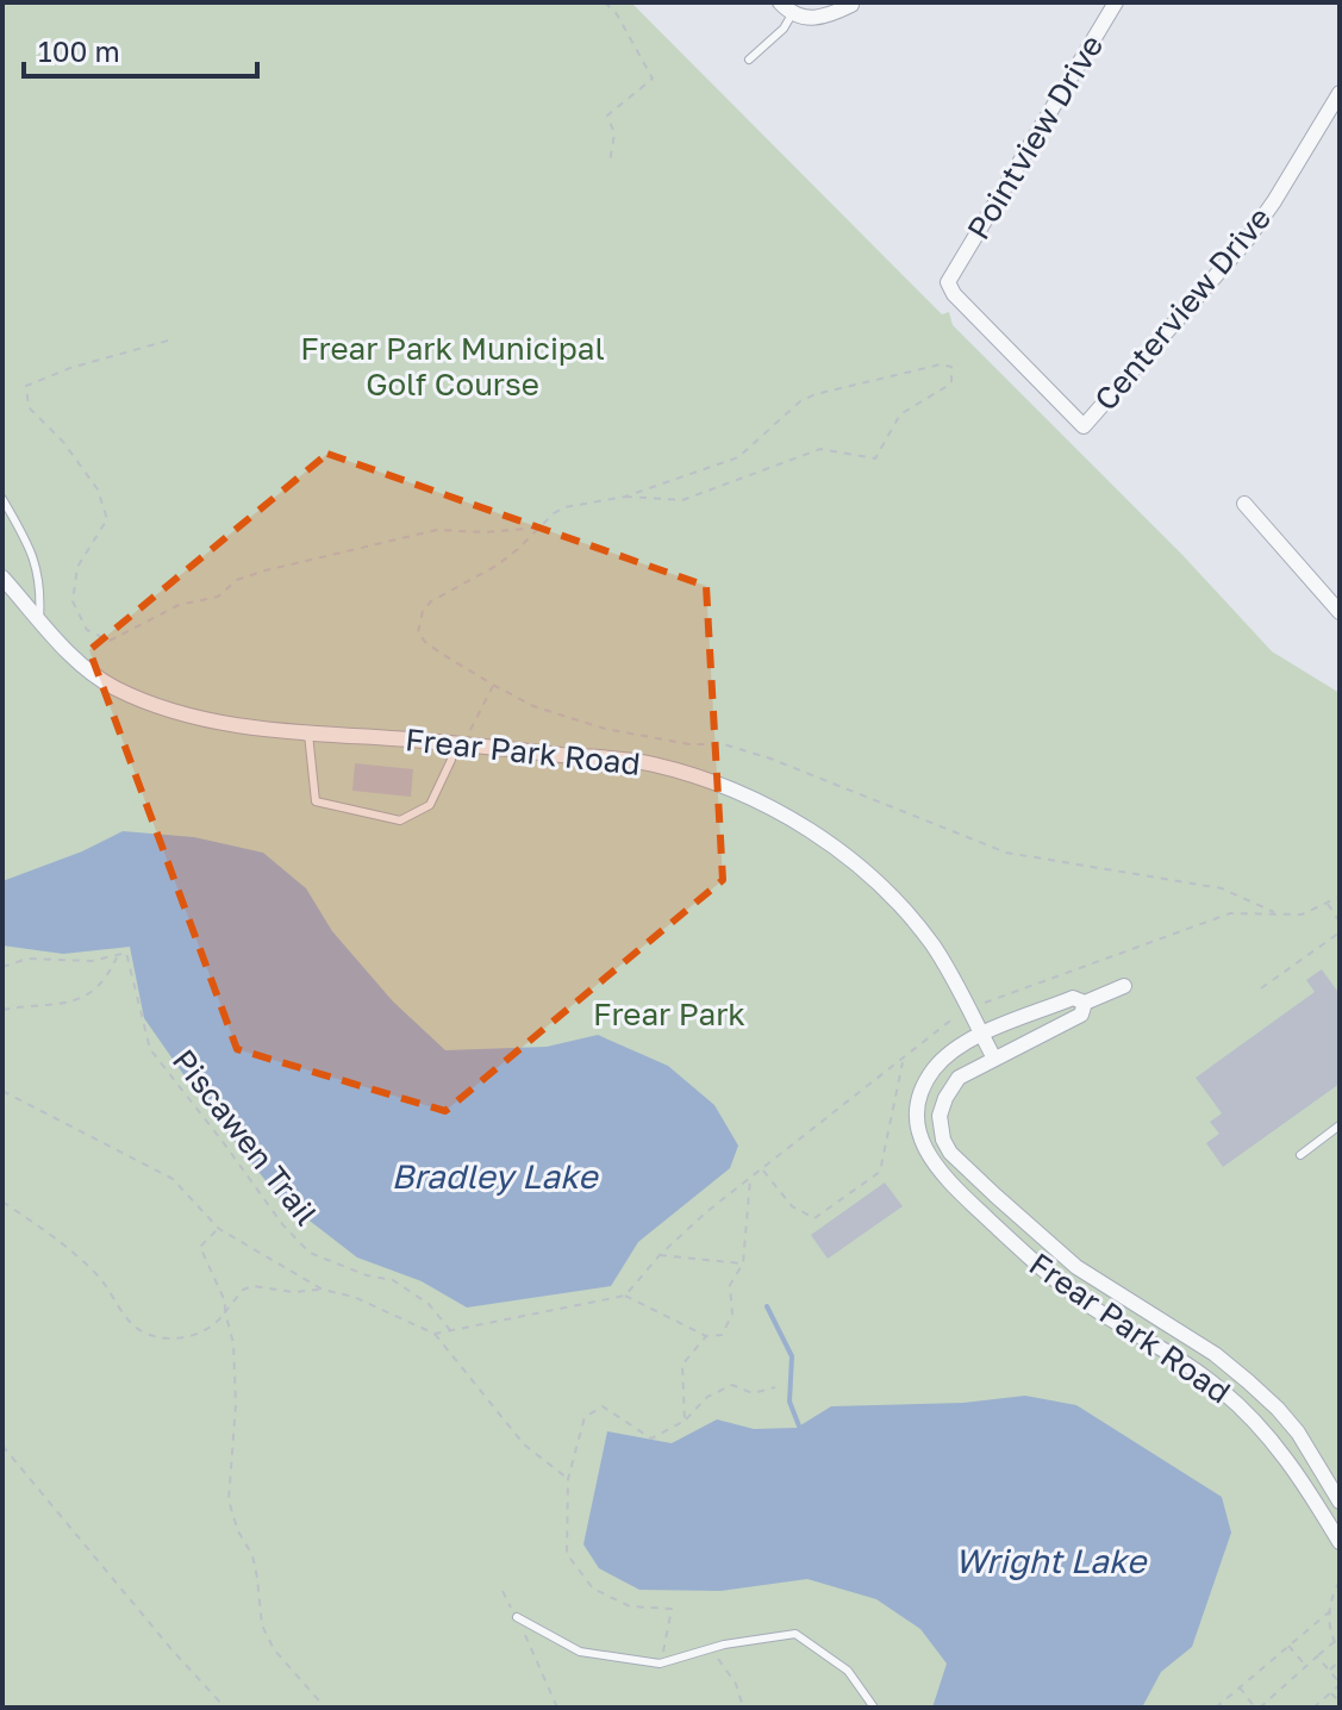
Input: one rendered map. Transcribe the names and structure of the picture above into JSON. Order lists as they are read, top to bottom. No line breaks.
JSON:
{"streets":{"street":["Pointview Drive","Centerview Drive","Frear Park Road"],"path":["Piscawen Trail"]},"crossings":[["Pointview Drive","Centerview Drive"]],"water":["Bradley Lake","Wright Lake"],"parks":["Frear Park Municipal Golf Course","Frear Park"],"scale_bar":"100 m"}
